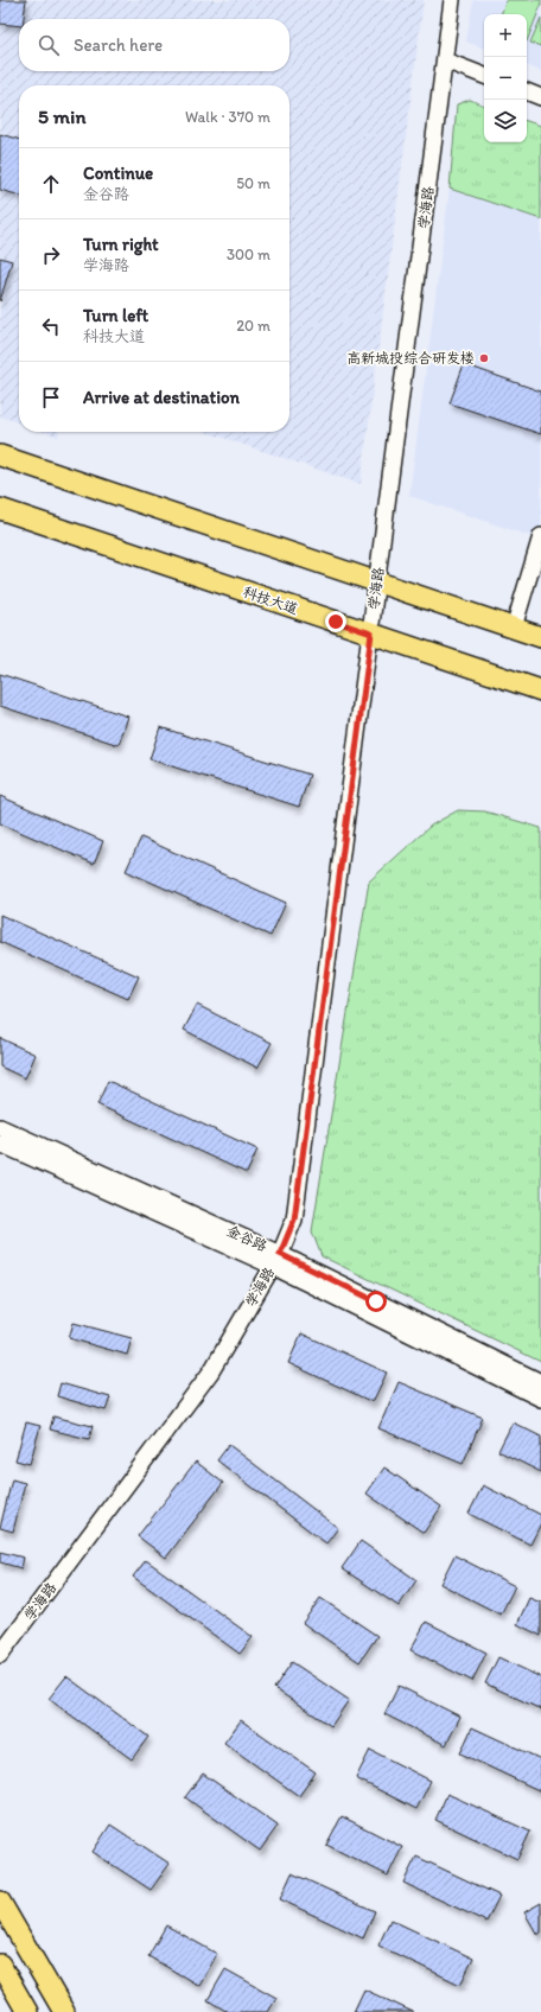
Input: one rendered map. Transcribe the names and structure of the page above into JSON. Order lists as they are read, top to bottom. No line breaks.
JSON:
{"streets":{"main road":["科技大道"],"street":["学海路","金谷路"]},"crossings":[["学海路","科技大道"],["学海路","金谷路"]],"places":["高新城投综合研发楼"],"page":{"map_buttons":["+","−"],"search":"Search here","heading":["5 min","Walk · 370 m"],"list":[["Continue","金谷路","50 m"],["Turn right","学海路","300 m"],["Turn left","科技大道","20 m"],"Arrive at destination"]}}
